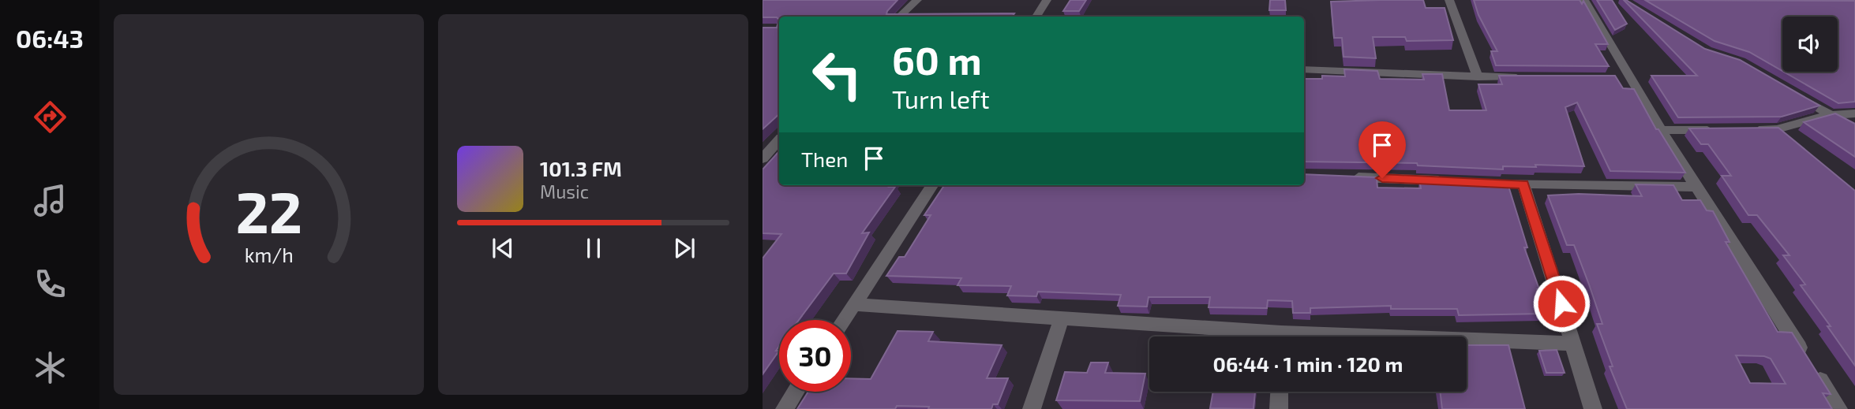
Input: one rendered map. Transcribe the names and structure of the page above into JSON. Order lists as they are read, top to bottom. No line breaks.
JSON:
{"page":{"tabs":"06:43","turn":["60 m","Turn left"],"then":"Then","song":["101.3 FM","Music"],"limit":"30","trip":"06:44 · 1 min · 120 m","gauge":["22","km/h"]}}
